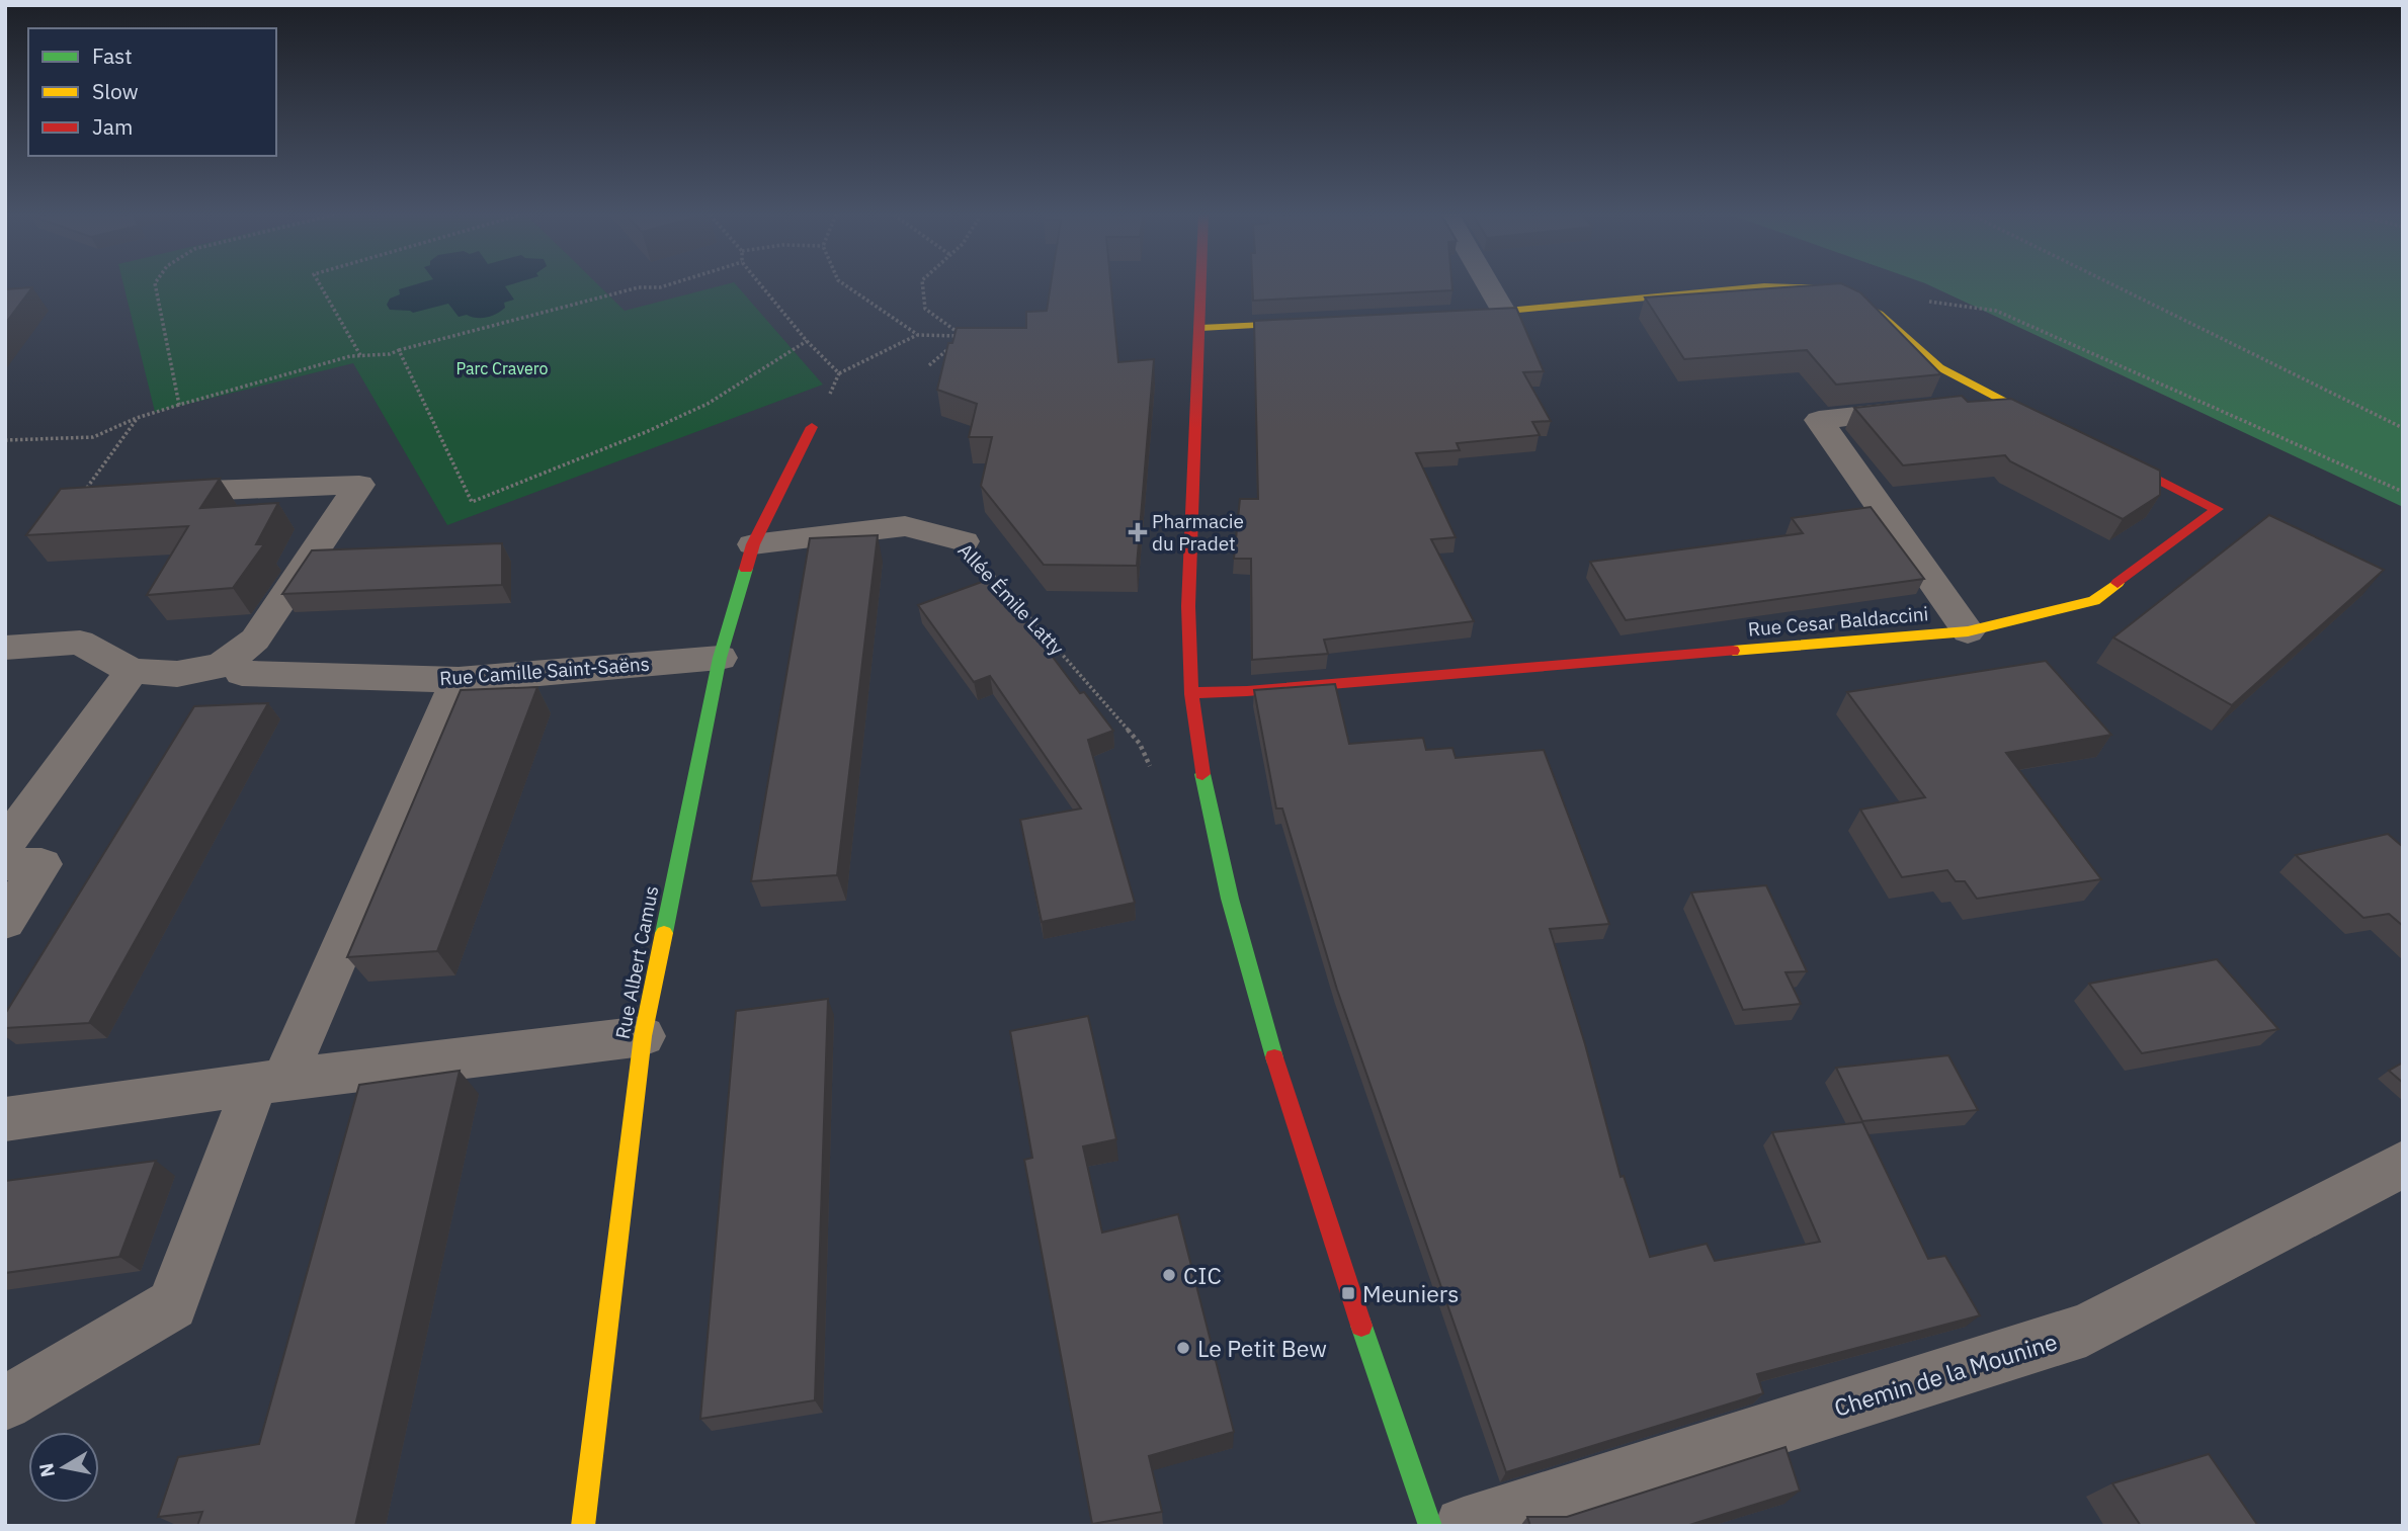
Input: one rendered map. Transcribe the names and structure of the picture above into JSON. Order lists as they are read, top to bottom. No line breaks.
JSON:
{"streets":{"street":["Allée Émile Latty","Rue Cesar Baldaccini","Rue Camille Saint-Saëns","Rue Albert Camus","Chemin de la Mounine"]},"crossings":[["Allée Émile Latty","Rue Albert Camus"],["Rue Camille Saint-Saëns","Rue Albert Camus"]],"parks":["Parc Cravero"],"places":{"health":["Pharmacie du Pradet"],"other":["CIC","Le Petit Bew"],"transit":["Meuniers"]},"legend":["Fast","Slow","Jam"],"north":"left"}
